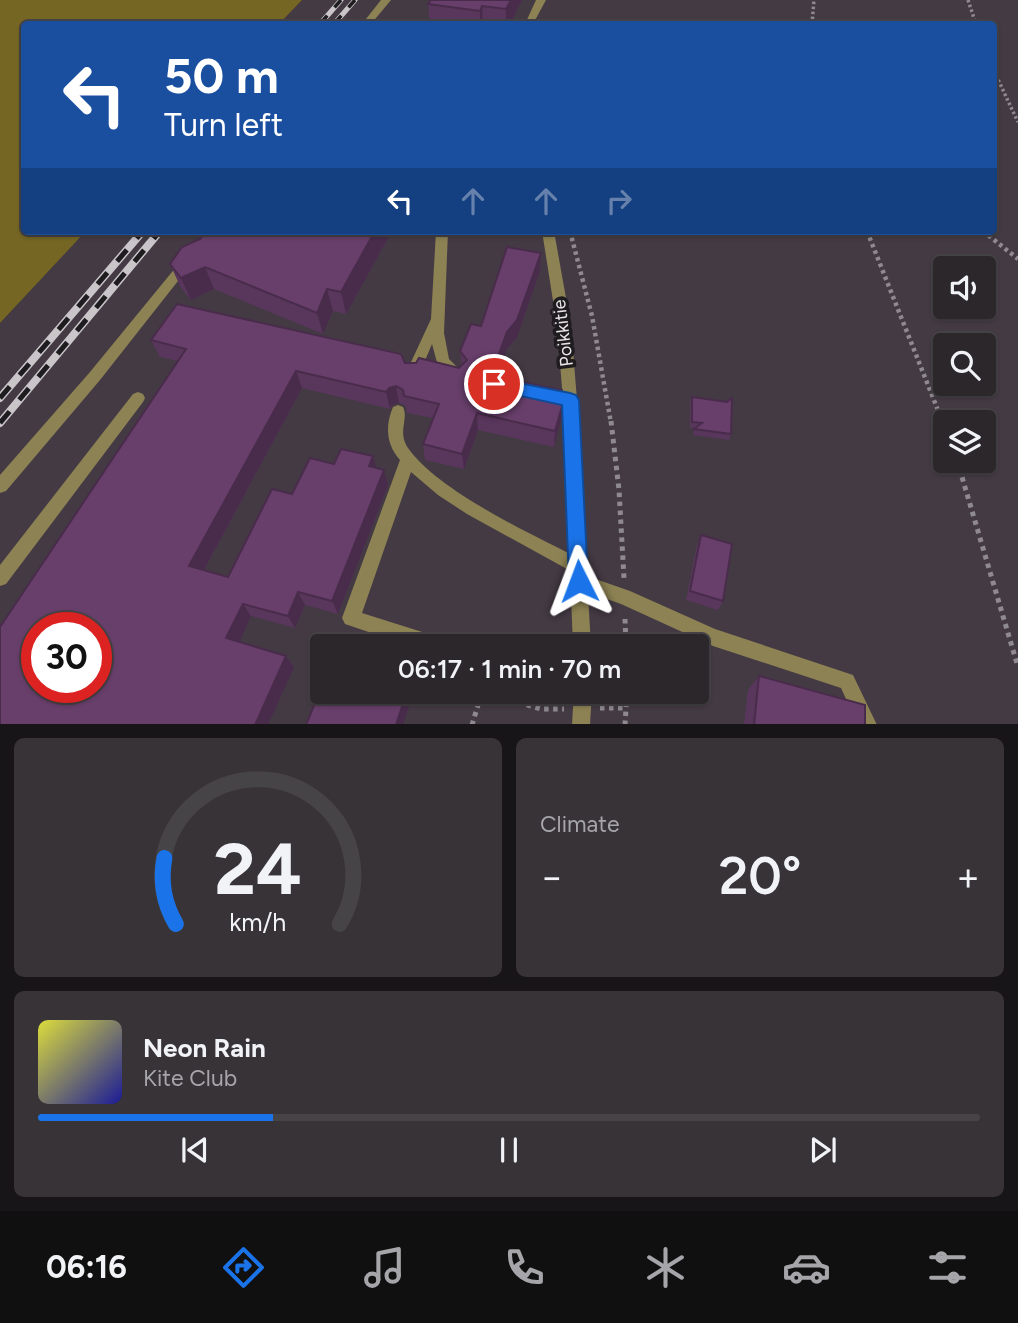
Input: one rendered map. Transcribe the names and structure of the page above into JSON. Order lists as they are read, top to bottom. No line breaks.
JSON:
{"streets":{"street":["Poikkitie"]},"page":{"turn":["50 m","Turn left"],"limit":"30","trip":"06:17 · 1 min · 70 m","tile":"Climate","heat":["−","20°","+"],"song":["Neon Rain","Kite Club"],"tabs":"06:16","gauge":["24","km/h"]}}
